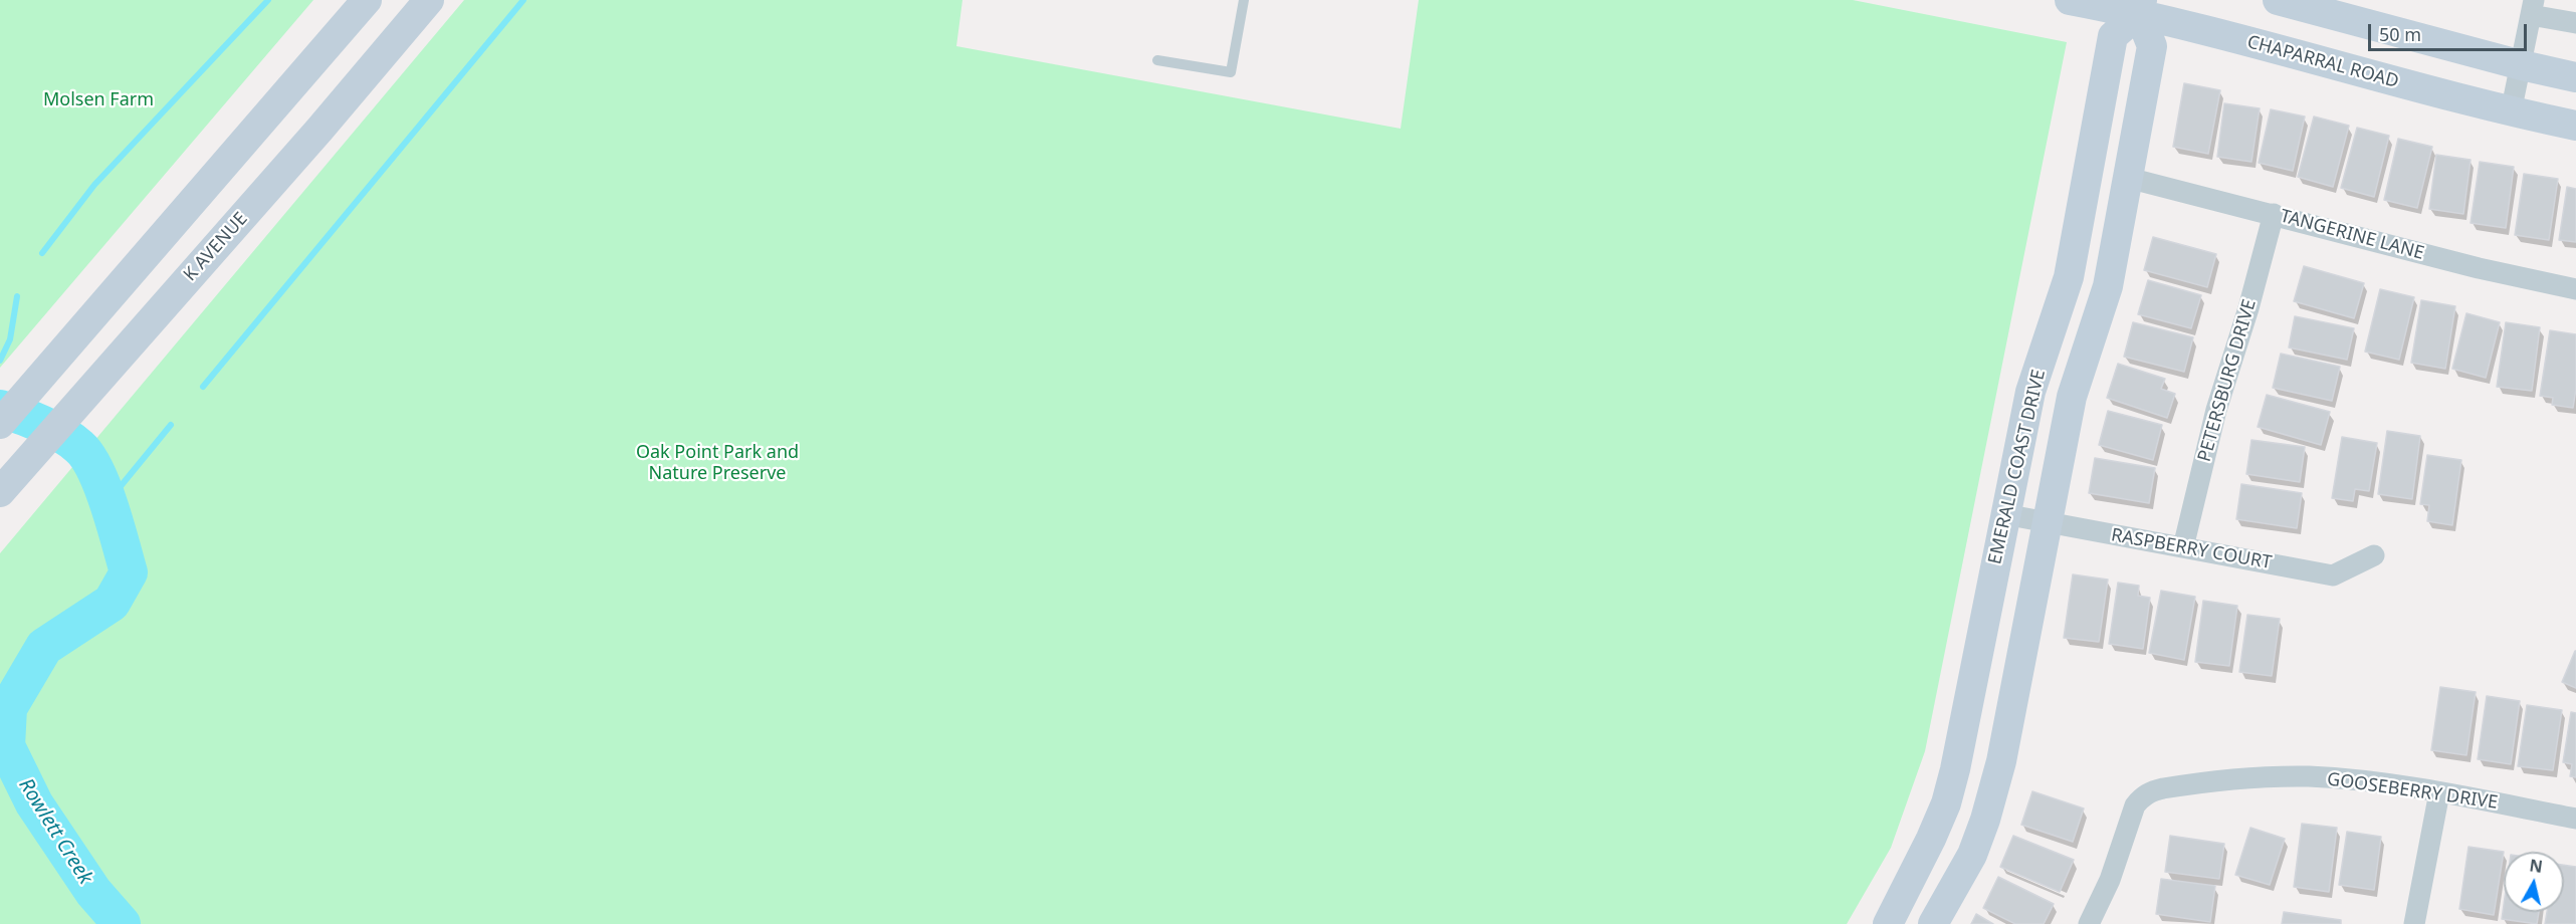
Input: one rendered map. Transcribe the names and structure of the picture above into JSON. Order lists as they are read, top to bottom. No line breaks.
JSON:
{"streets":{"main road":["CHAPARRAL ROAD","K AVENUE","EMERALD COAST DRIVE"],"street":["TANGERINE LANE","PETERSBURG DRIVE","RASPBERRY COURT","GOOSEBERRY DRIVE"]},"crossings":[["CHAPARRAL ROAD","EMERALD COAST DRIVE"],["TANGERINE LANE","PETERSBURG DRIVE"],["TANGERINE LANE","EMERALD COAST DRIVE"],["PETERSBURG DRIVE","RASPBERRY COURT"],["EMERALD COAST DRIVE","RASPBERRY COURT"]],"water":["Rowlett Creek"],"parks":["Molsen Farm","Oak Point Park and Nature Preserve"],"scale_bar":"50 m","north":"top"}
